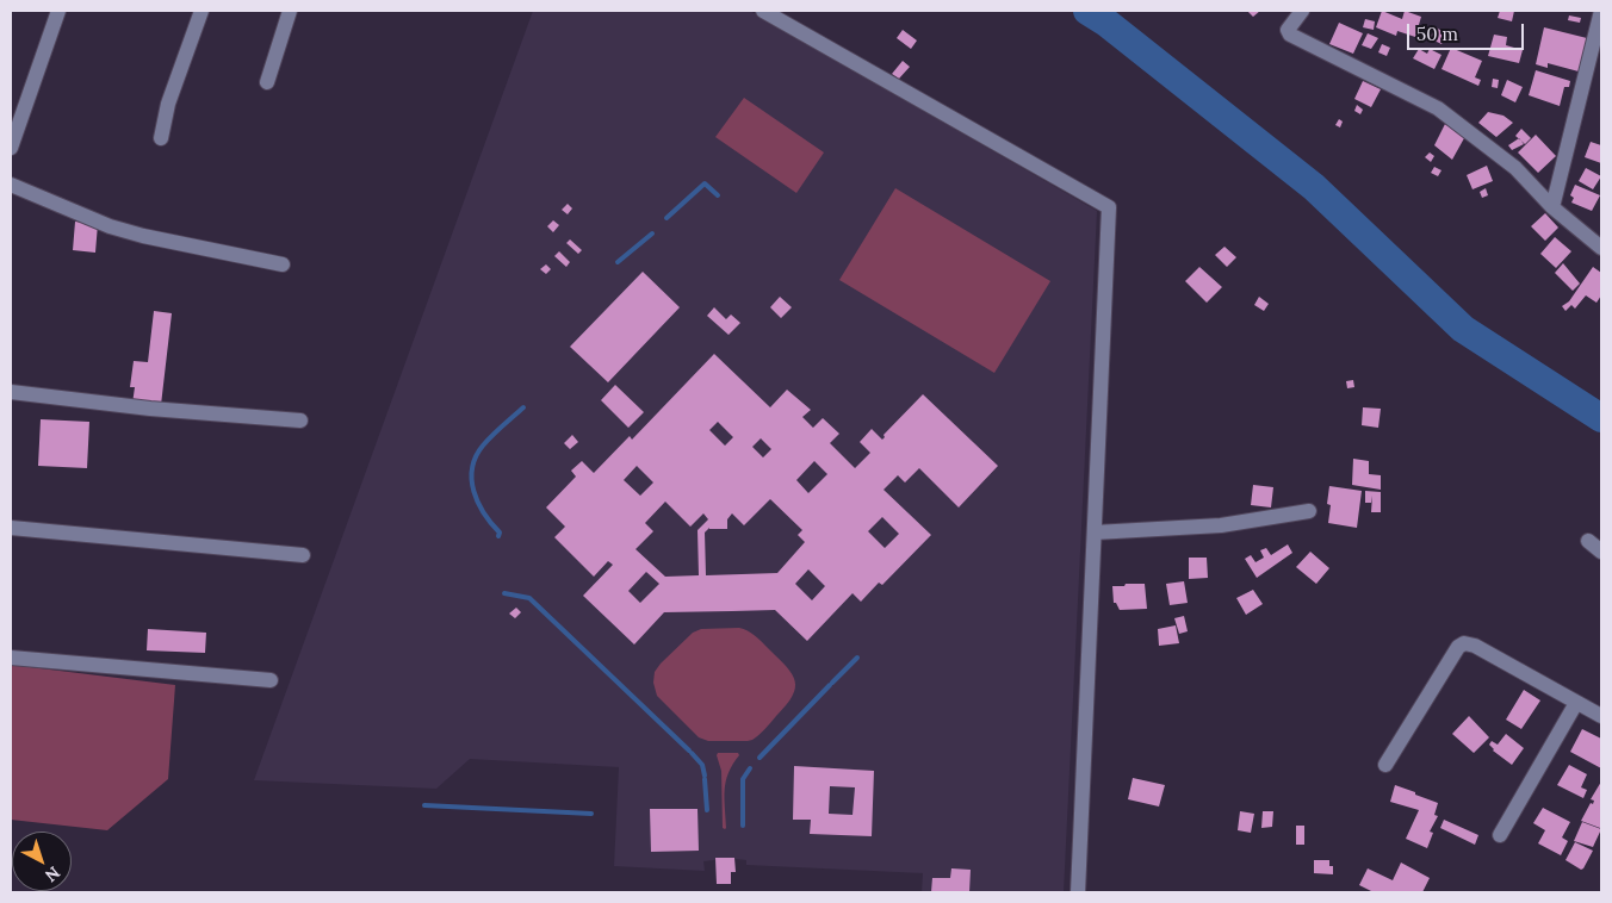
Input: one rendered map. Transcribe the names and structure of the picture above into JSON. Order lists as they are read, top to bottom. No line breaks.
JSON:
{"scale_bar":"50 m","north":"bottom right"}
